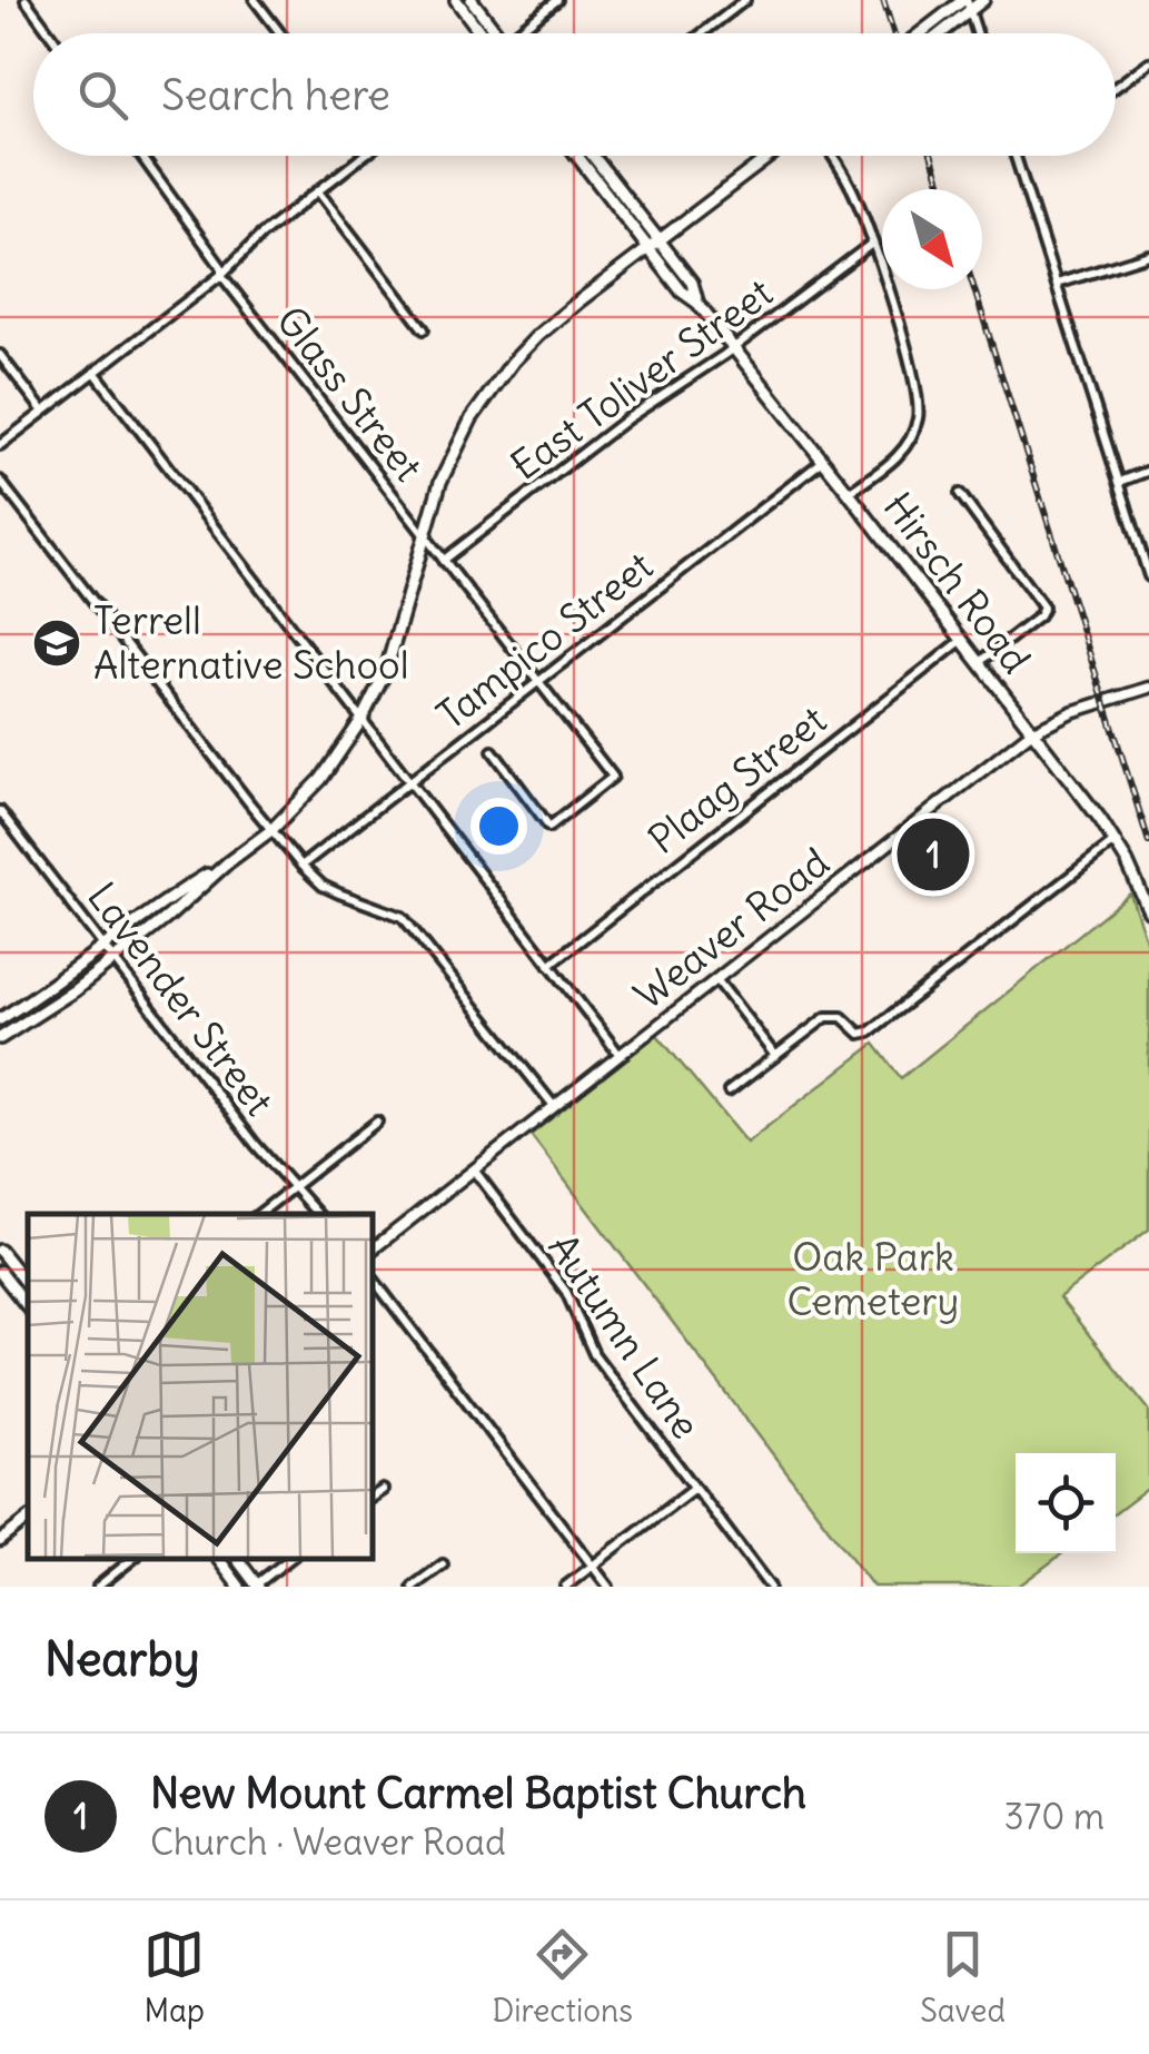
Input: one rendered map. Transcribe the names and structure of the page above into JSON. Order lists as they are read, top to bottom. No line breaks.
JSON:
{"streets":{"main road":["Hirsch Road"],"street":["East Toliver Street","Glass Street","Tampico Street","Plaag Street","Weaver Road","Lavender Street","Autumn Lane"]},"crossings":[["East Toliver Street","Glass Street"],["East Toliver Street","Hirsch Road"],["Glass Street","Tampico Street"],["Hirsch Road","Tampico Street"],["Hirsch Road","Plaag Street"],["Hirsch Road","Weaver Road"],["Weaver Road","Autumn Lane"]],"parks":["Oak Park Cemetery"],"places":{"school or university":["Terrell Alternative School"]},"north":"bottom right","page":{"search":"Search here","pins":"1","heading":"Nearby","list":[{"mark":"1","name":"New Mount Carmel Baptist Church","note":"Church · Weaver Road","value":"370 m"}],"nav":["Map","Directions","Saved"]}}
